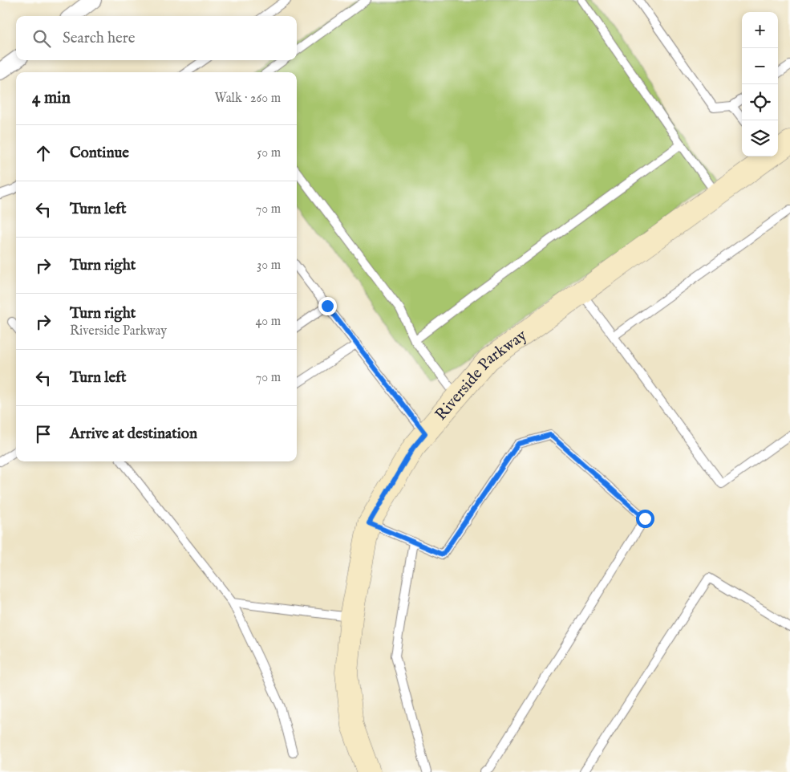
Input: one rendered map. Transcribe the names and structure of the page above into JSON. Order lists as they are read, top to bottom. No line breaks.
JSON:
{"streets":{"street":["Riverside Parkway"]},"page":{"map_buttons":["+","−"],"search":"Search here","heading":["4 min","Walk · 260 m"],"list":[["Continue","50 m"],["Turn left","70 m"],["Turn right","30 m"],["Turn right","Riverside Parkway","40 m"],["Turn left","70 m"],"Arrive at destination"]}}
